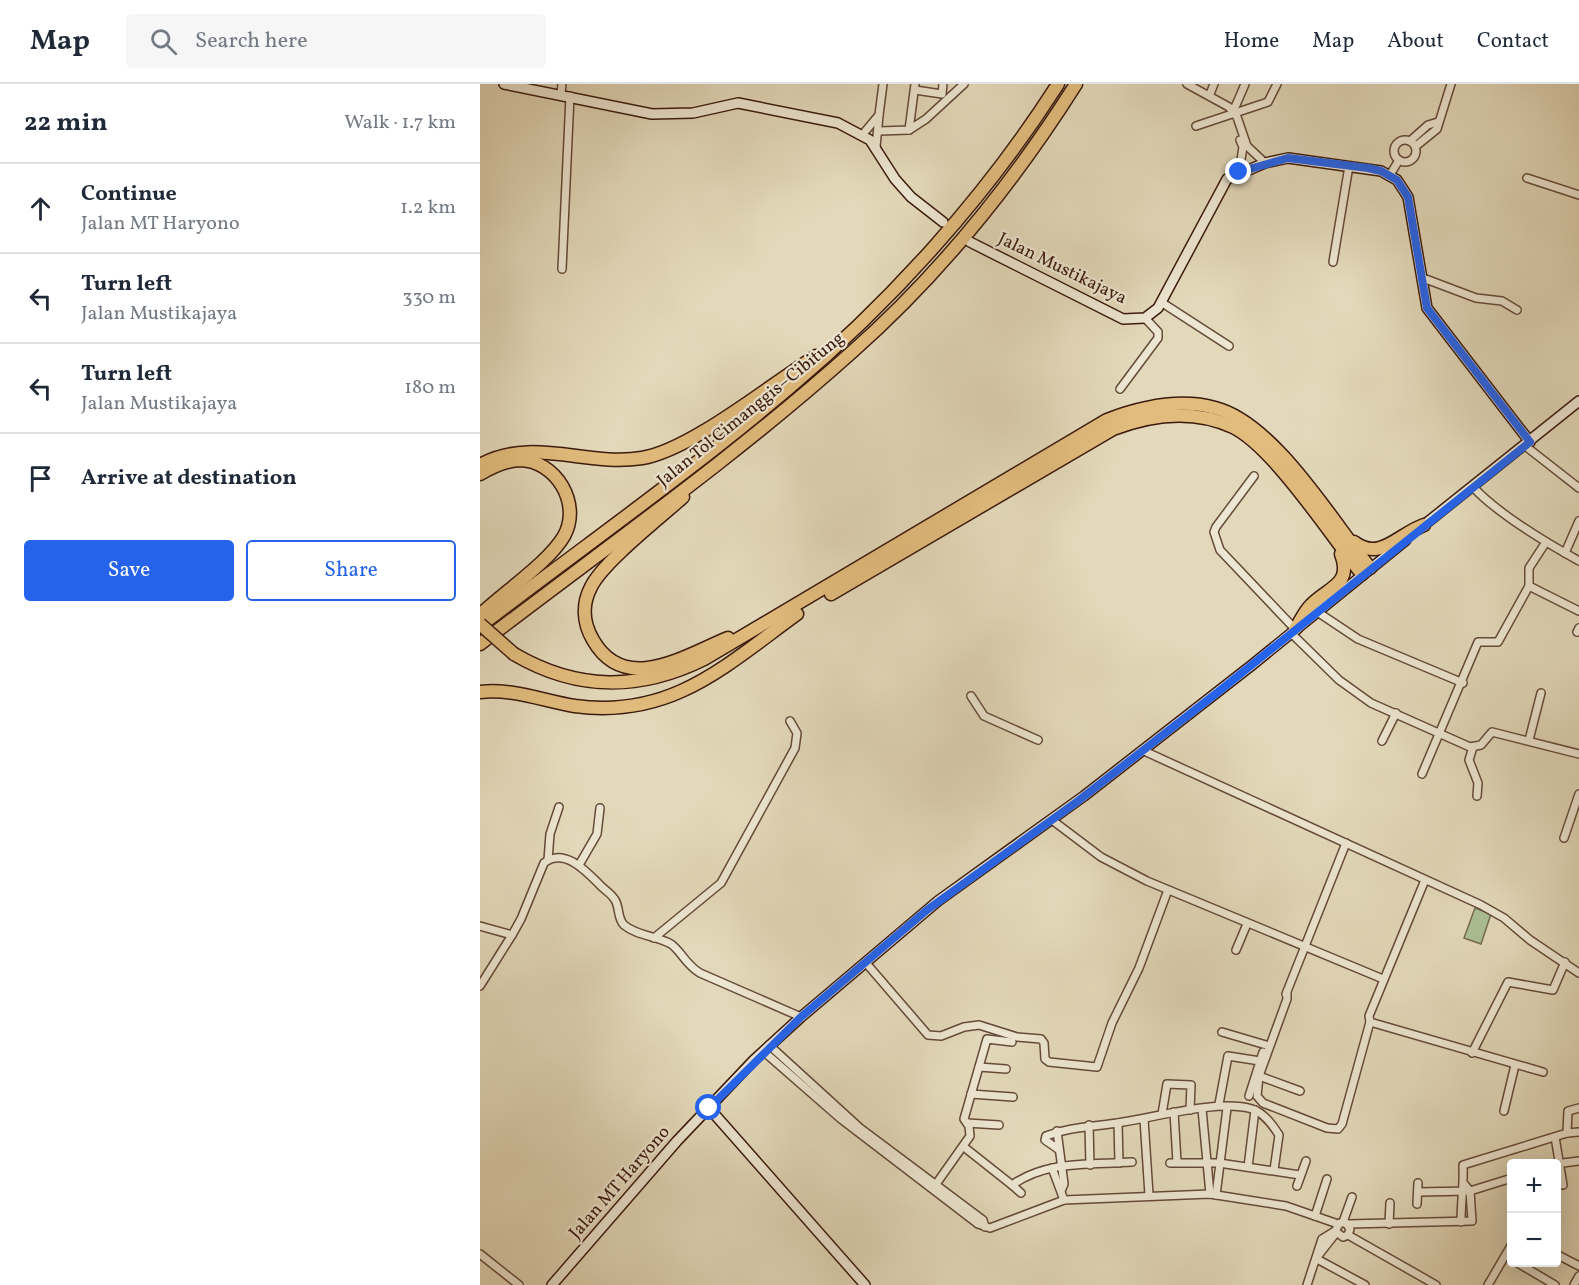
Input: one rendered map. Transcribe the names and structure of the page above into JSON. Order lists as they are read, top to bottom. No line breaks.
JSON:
{"streets":{"highway":["Jalan Tol Cimanggis–Cibitung"],"street":["Jalan Mustikajaya","Jalan MT Haryono"]},"page":{"header":"Map","search":"Search here","nav":["Home","Map","About","Contact"],"heading":["22 min","Walk · 1.7 km"],"list":[["Continue","Jalan MT Haryono","1.2 km"],["Turn left","Jalan Mustikajaya","330 m"],["Turn left","Jalan Mustikajaya","180 m"],"Arrive at destination"],"buttons":["Save","Share"],"map_buttons":["+","−"]}}
